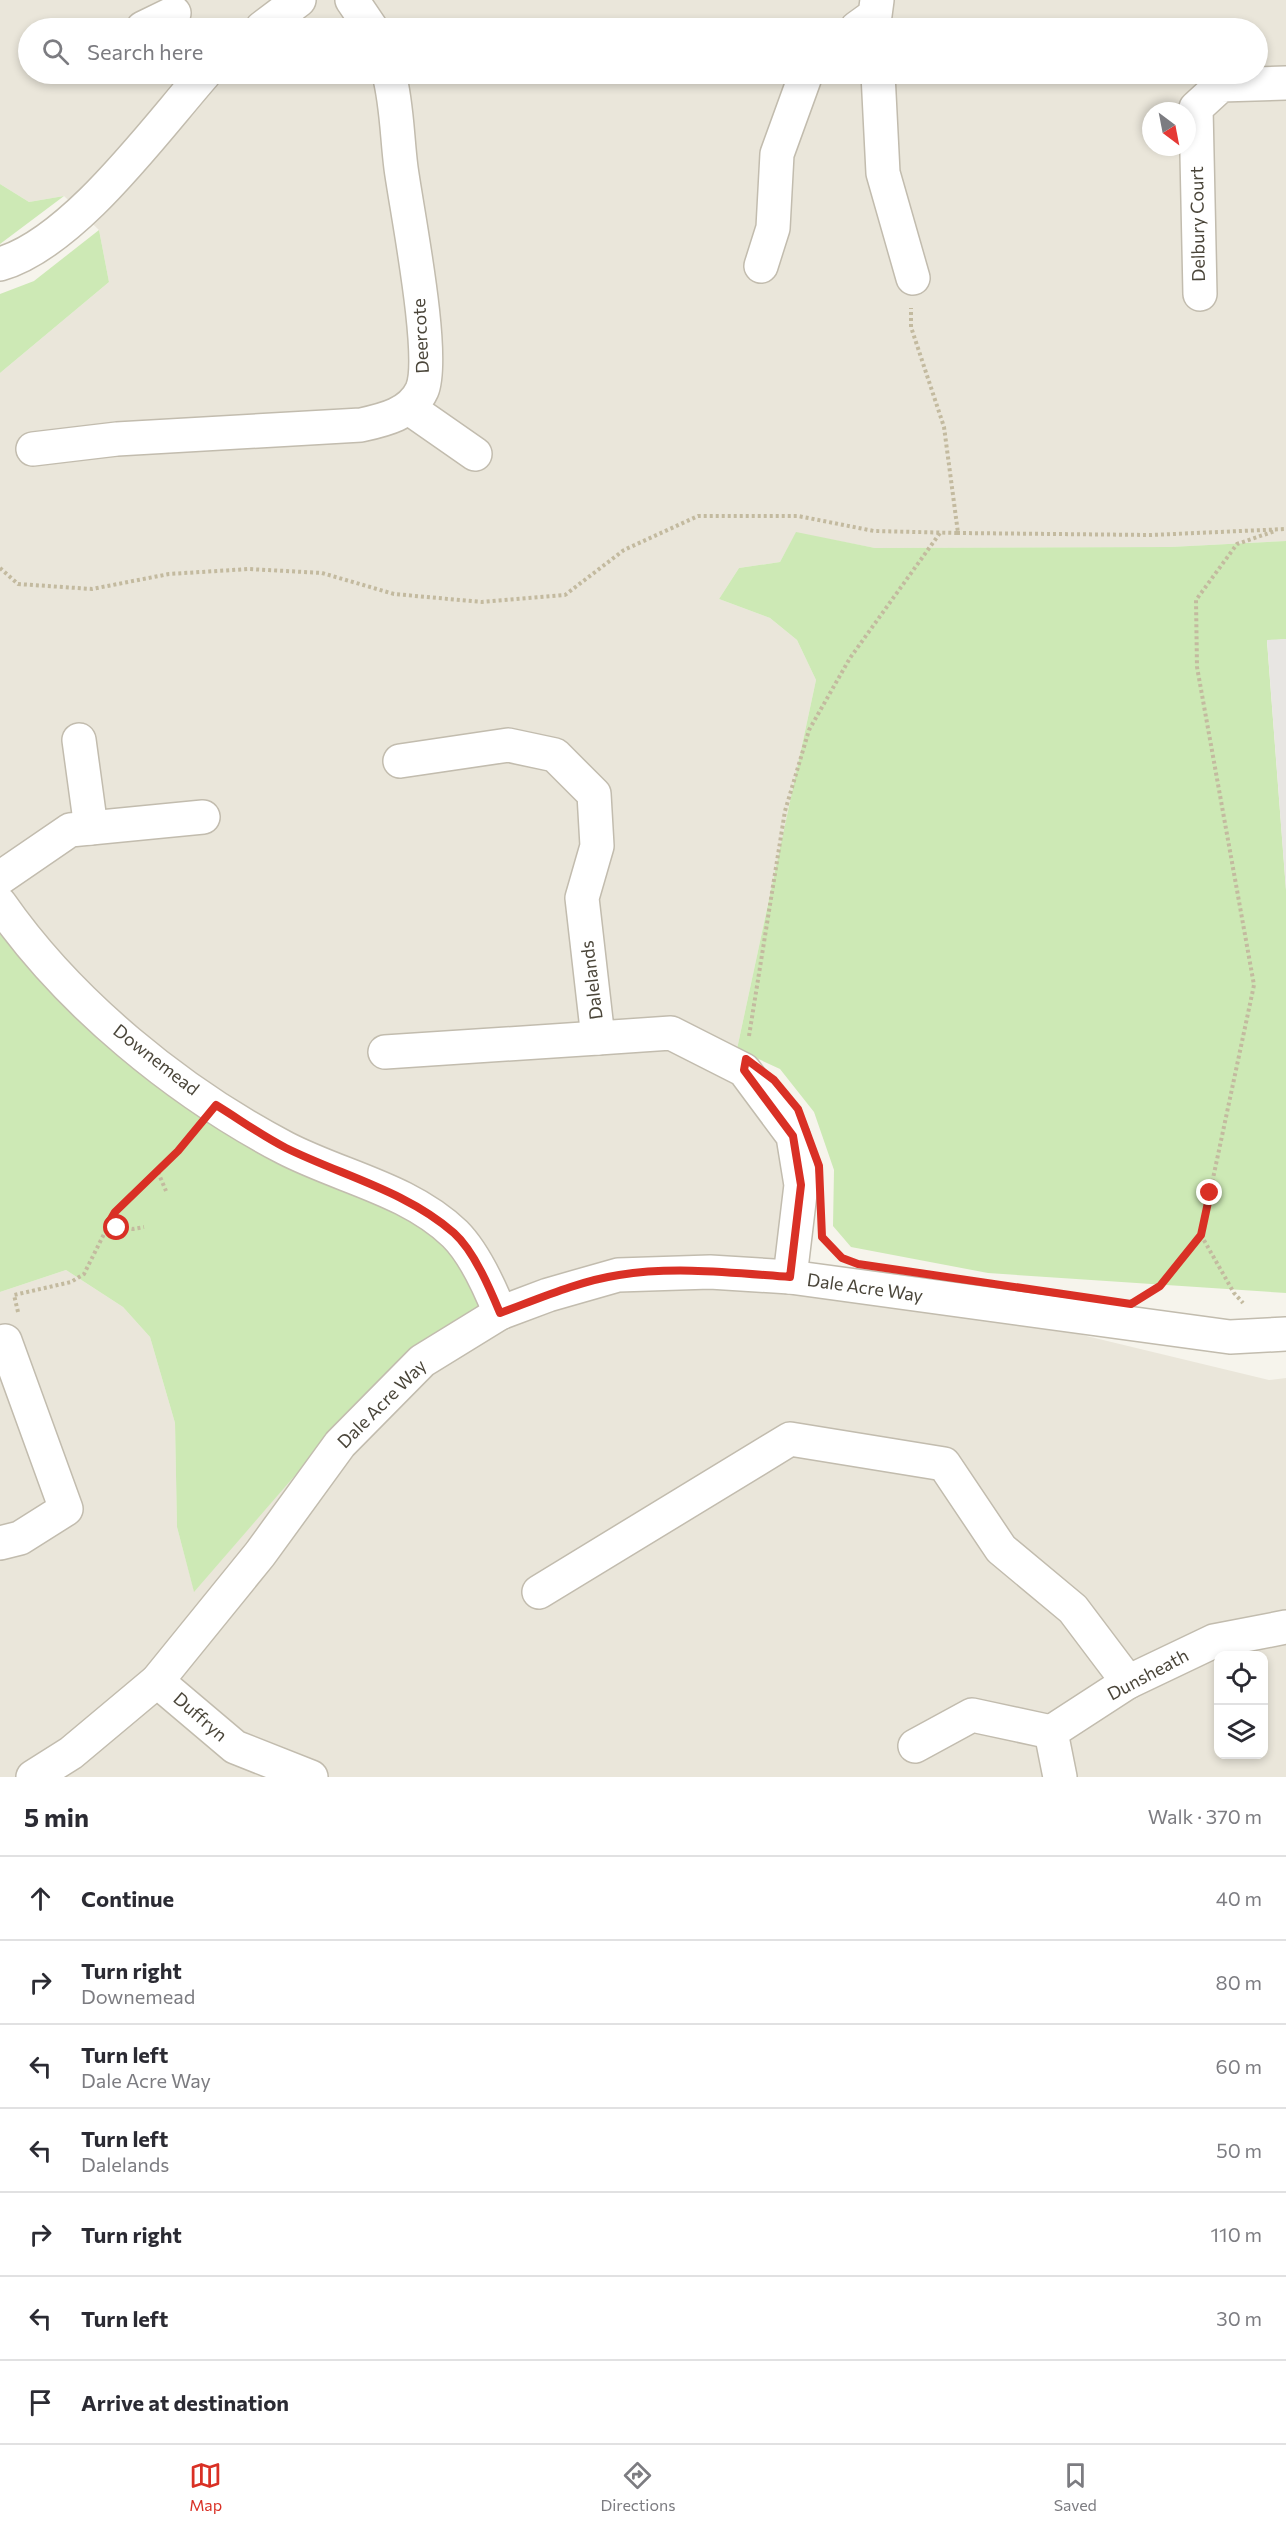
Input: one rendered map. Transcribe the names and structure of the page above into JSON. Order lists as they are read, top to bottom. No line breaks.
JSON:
{"streets":{"street":["Delbury Court","Deercote","Dalelands","Downemead","Dale Acre Way","Dunsheath","Duffryn"]},"crossings":[["Dalelands","Dale Acre Way"],["Downemead","Dale Acre Way"],["Dale Acre Way","Duffryn"]],"north":"bottom right","page":{"search":"Search here","heading":["5 min","Walk · 370 m"],"list":[["Continue","40 m"],["Turn right","Downemead","80 m"],["Turn left","Dale Acre Way","60 m"],["Turn left","Dalelands","50 m"],["Turn right","110 m"],["Turn left","30 m"],"Arrive at destination"],"nav":["Map","Directions","Saved"]}}
